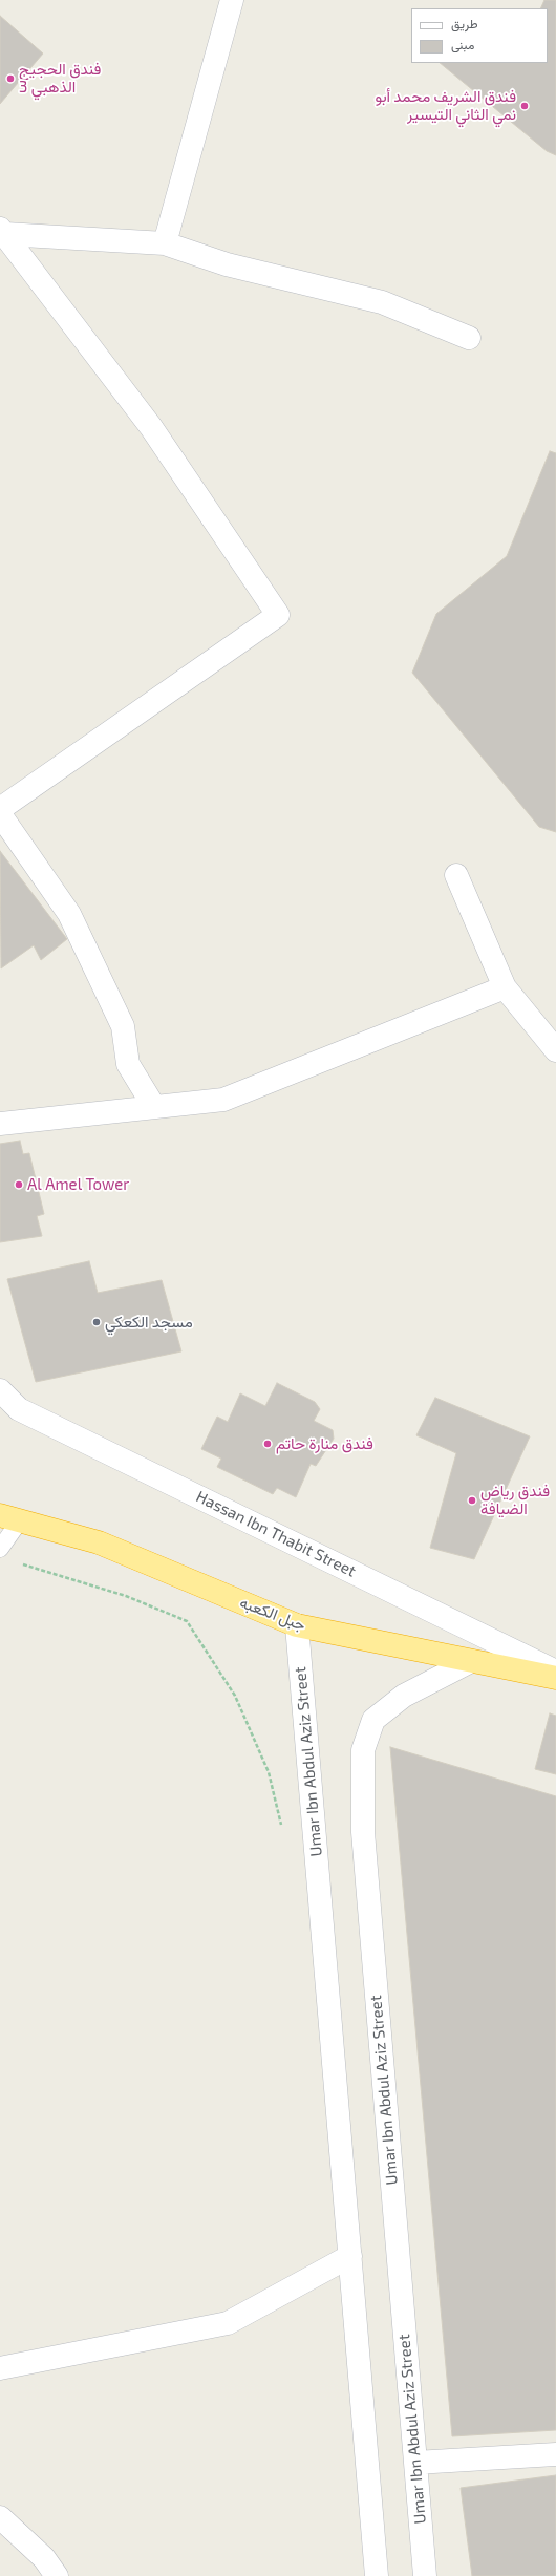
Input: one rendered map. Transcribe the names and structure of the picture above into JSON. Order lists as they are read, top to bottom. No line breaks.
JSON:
{"streets":{"highway":["جبل الكعبه"],"street":["Hassan Ibn Thabit Street","Umar Ibn Abdul Aziz Street"]},"crossings":[["جبل الكعبه","Umar Ibn Abdul Aziz Street"]],"places":["فندق الحجيج الذهبي 3","فندق الشريف محمد أبو نمي الثاني التيسير","Al Amel Tower","مسجد الكعكي","فندق منارة حاتم","فندق رياض الضيافة"],"legend":["طريق","مبنى"]}
